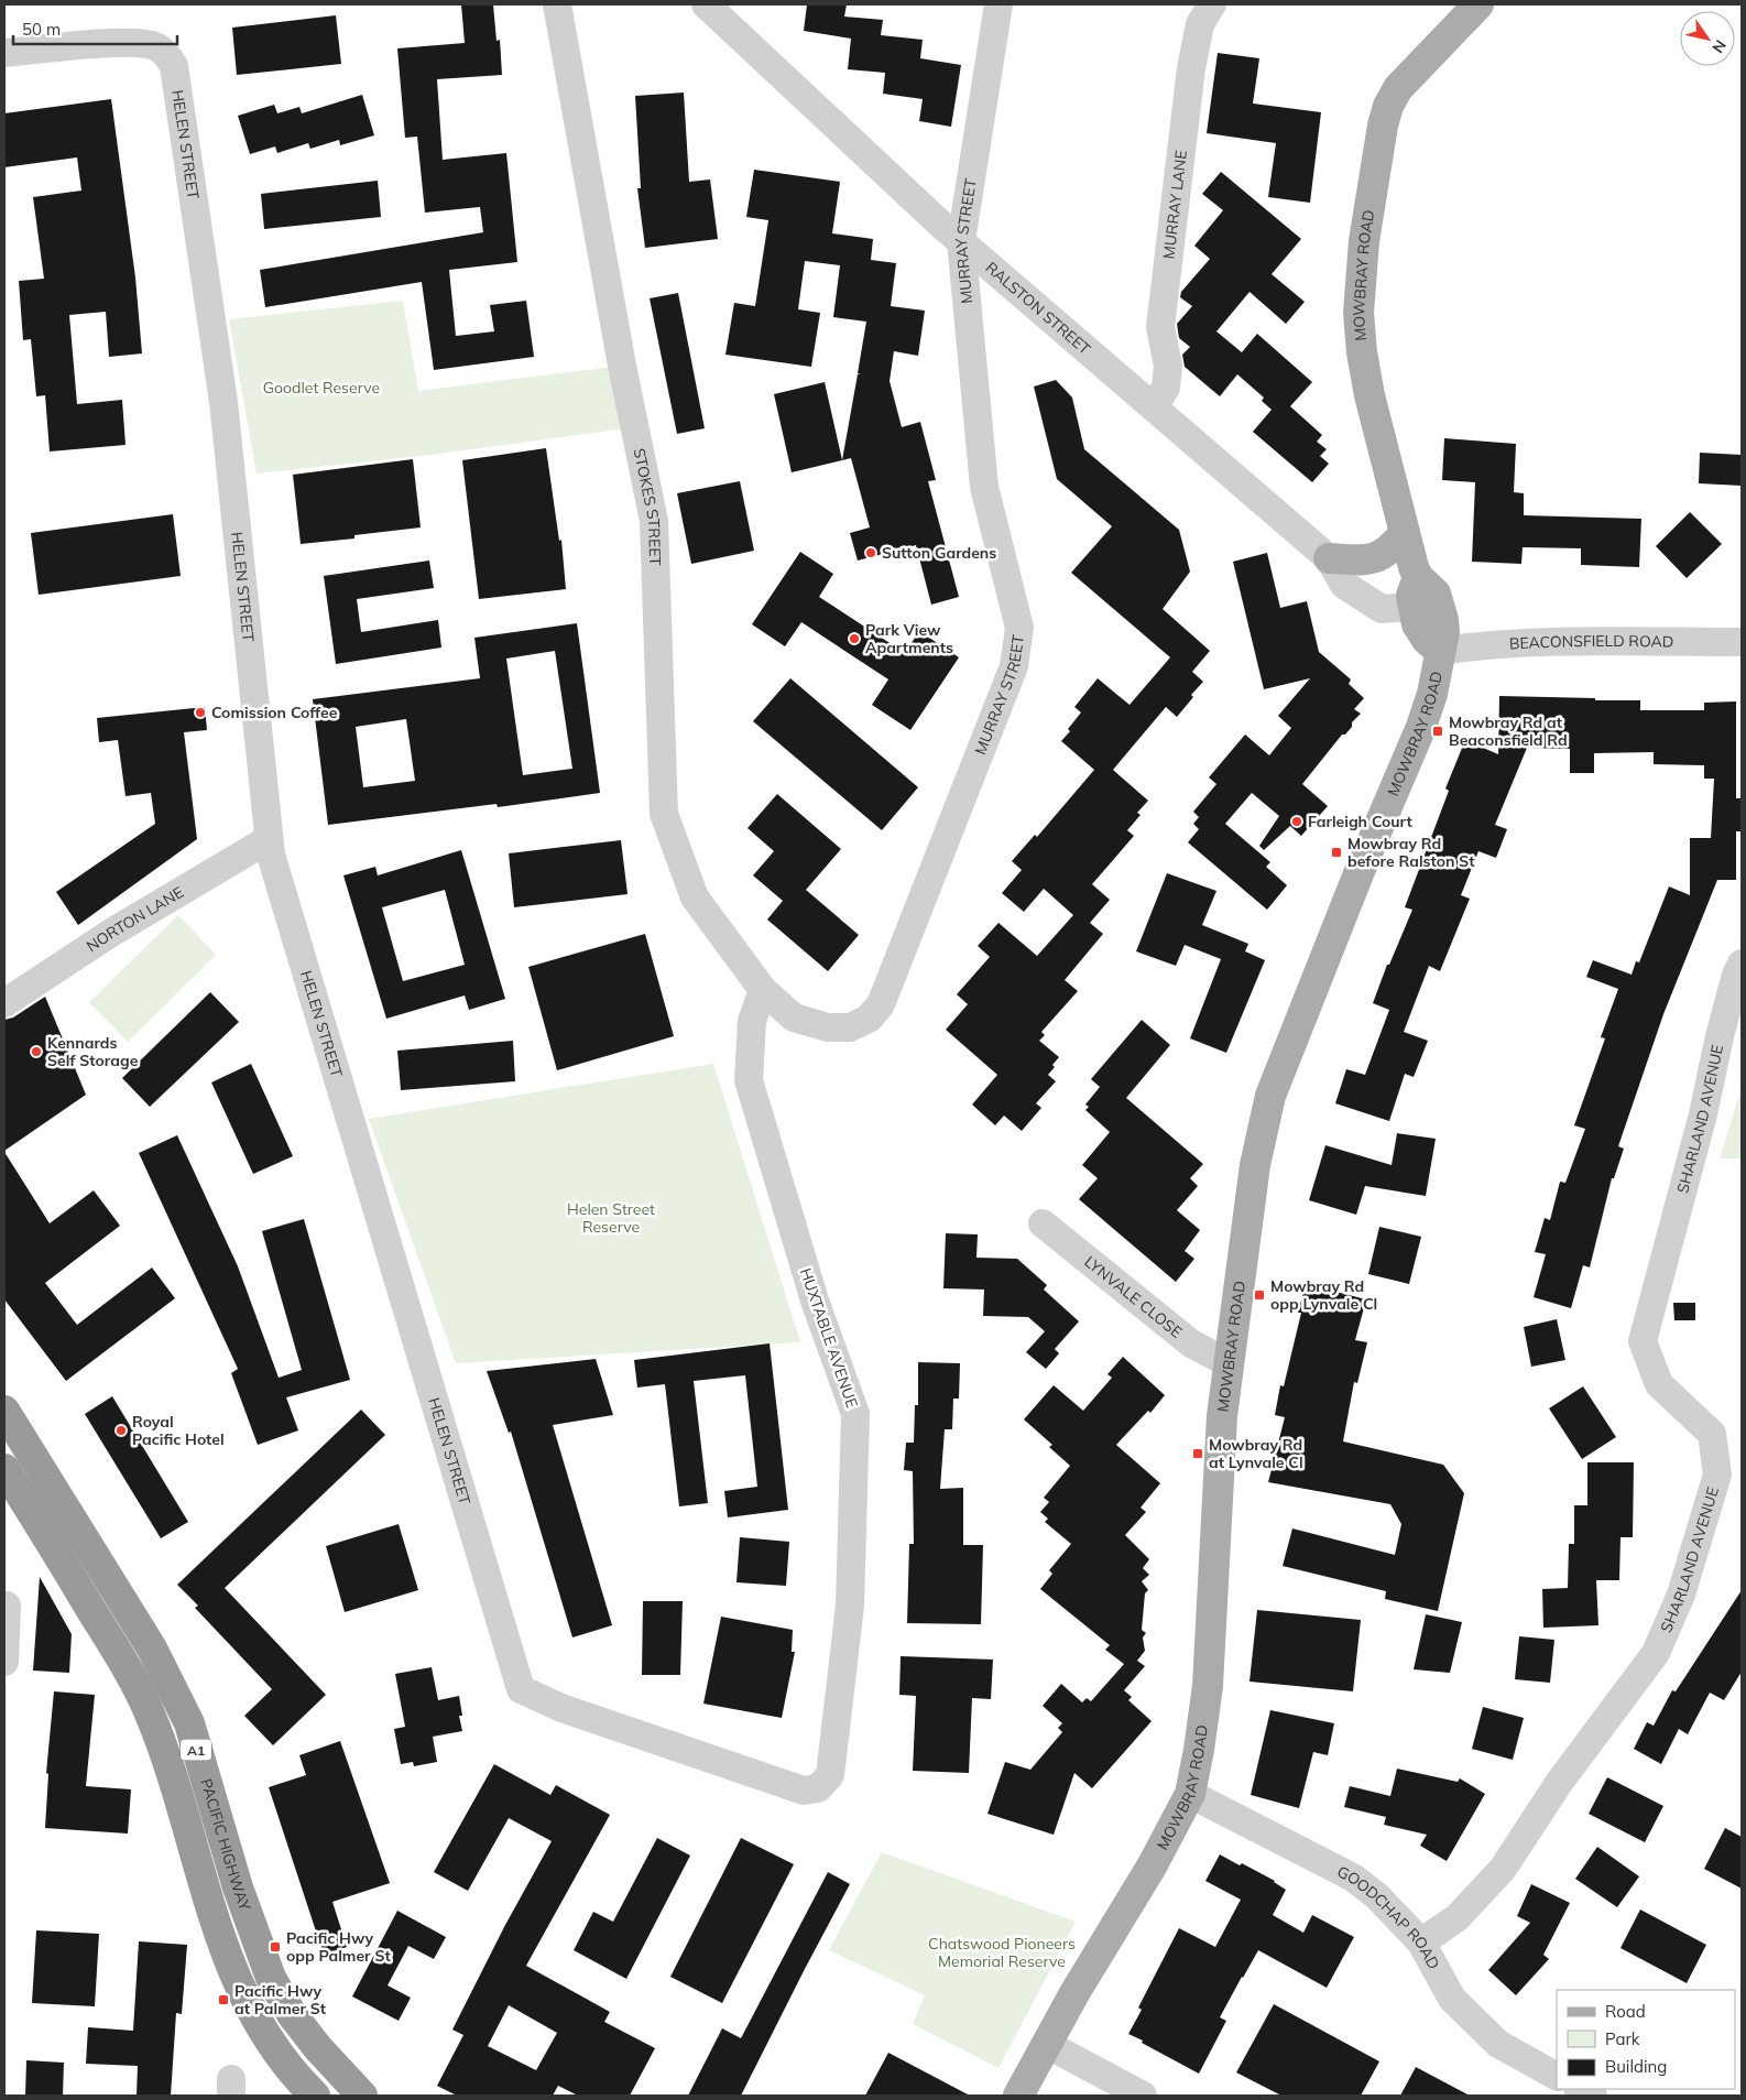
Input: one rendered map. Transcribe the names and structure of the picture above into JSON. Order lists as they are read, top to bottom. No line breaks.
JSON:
{"streets":{"highway":["A1","PACIFIC HIGHWAY"],"main road":["MOWBRAY ROAD"],"street":["HELEN STREET","MURRAY LANE","MURRAY STREET","RALSTON STREET","STOKES STREET","BEACONSFIELD ROAD","NORTON LANE","SHARLAND AVENUE","LYNVALE CLOSE","HUXTABLE AVENUE","GOODCHAP ROAD"]},"crossings":[["HELEN STREET","NORTON LANE"],["HELEN STREET","HUXTABLE AVENUE"],["MURRAY LANE","RALSTON STREET"],["MURRAY STREET","RALSTON STREET"],["MURRAY STREET","STOKES STREET"],["MURRAY STREET","HUXTABLE AVENUE"],["MOWBRAY ROAD","RALSTON STREET"],["MOWBRAY ROAD","BEACONSFIELD ROAD"],["MOWBRAY ROAD","LYNVALE CLOSE"],["MOWBRAY ROAD","GOODCHAP ROAD"],["STOKES STREET","HUXTABLE AVENUE"],["SHARLAND AVENUE","GOODCHAP ROAD"]],"parks":["Goodlet Reserve","Helen Street Reserve","Chatswood Pioneers Memorial Reserve"],"places":{"other":["Sutton Gardens","Park View Apartments","Comission Coffee","Farleigh Court","Kennards Self Storage","Royal Pacific Hotel"],"transit":["Mowbray Rd at Beaconsfield Rd","Mowbray Rd before Ralston St","Mowbray Rd opp Lynvale Cl","Mowbray Rd at Lynvale Cl","Pacific Hwy opp Palmer St","Pacific Hwy at Palmer St"]},"legend":["Road","Park","Building"],"scale_bar":"50 m","north":"bottom right"}
